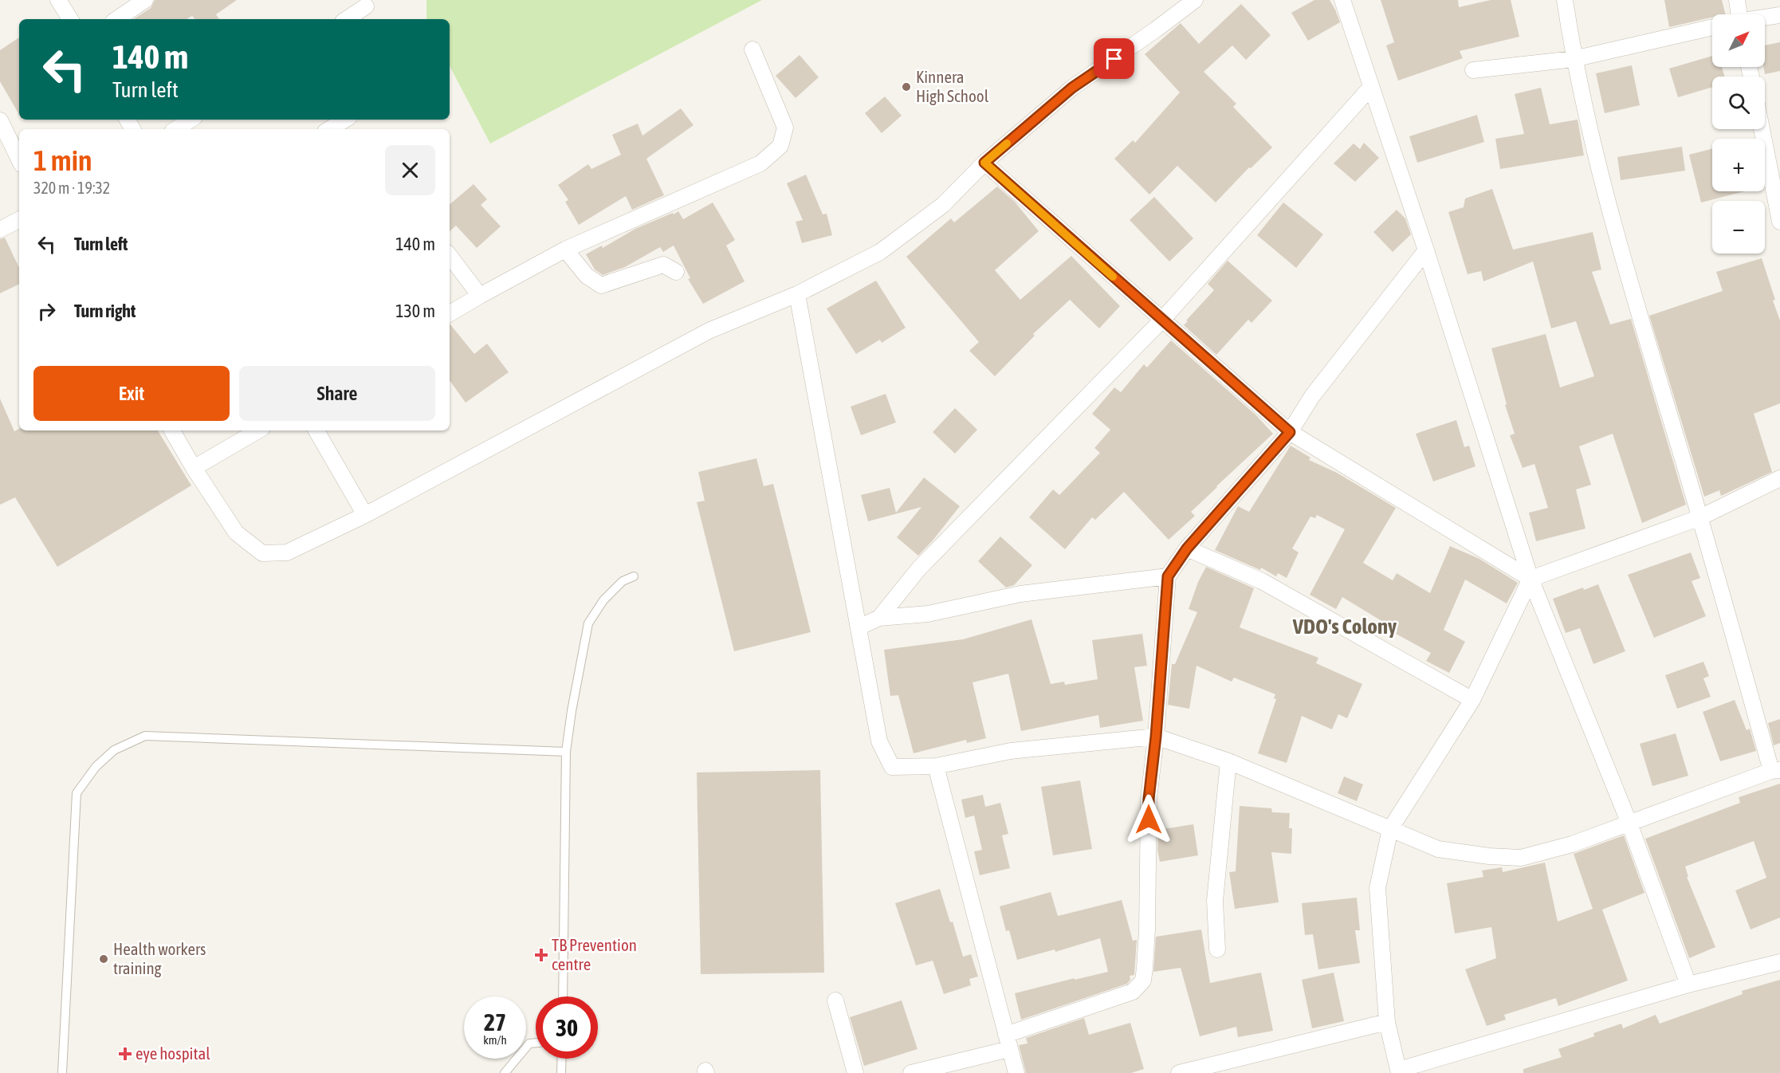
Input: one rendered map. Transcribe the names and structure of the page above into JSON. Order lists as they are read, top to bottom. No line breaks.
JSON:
{"districts":["VDO's Colony"],"places":{"other":["Kinnera High School","Health workers training"],"health":["TB Prevention centre","eye hospital"]},"north":"top right","page":{"map_buttons":["+","−"],"turn":["140 m","Turn left"],"heading":["1 min","320 m · 19:32"],"list":[{"name":"Turn left","value":"140 m"},{"name":"Turn right","value":"130 m"}],"buttons":["Exit","Share"],"speed":"27 km/h","limit":"30"}}
